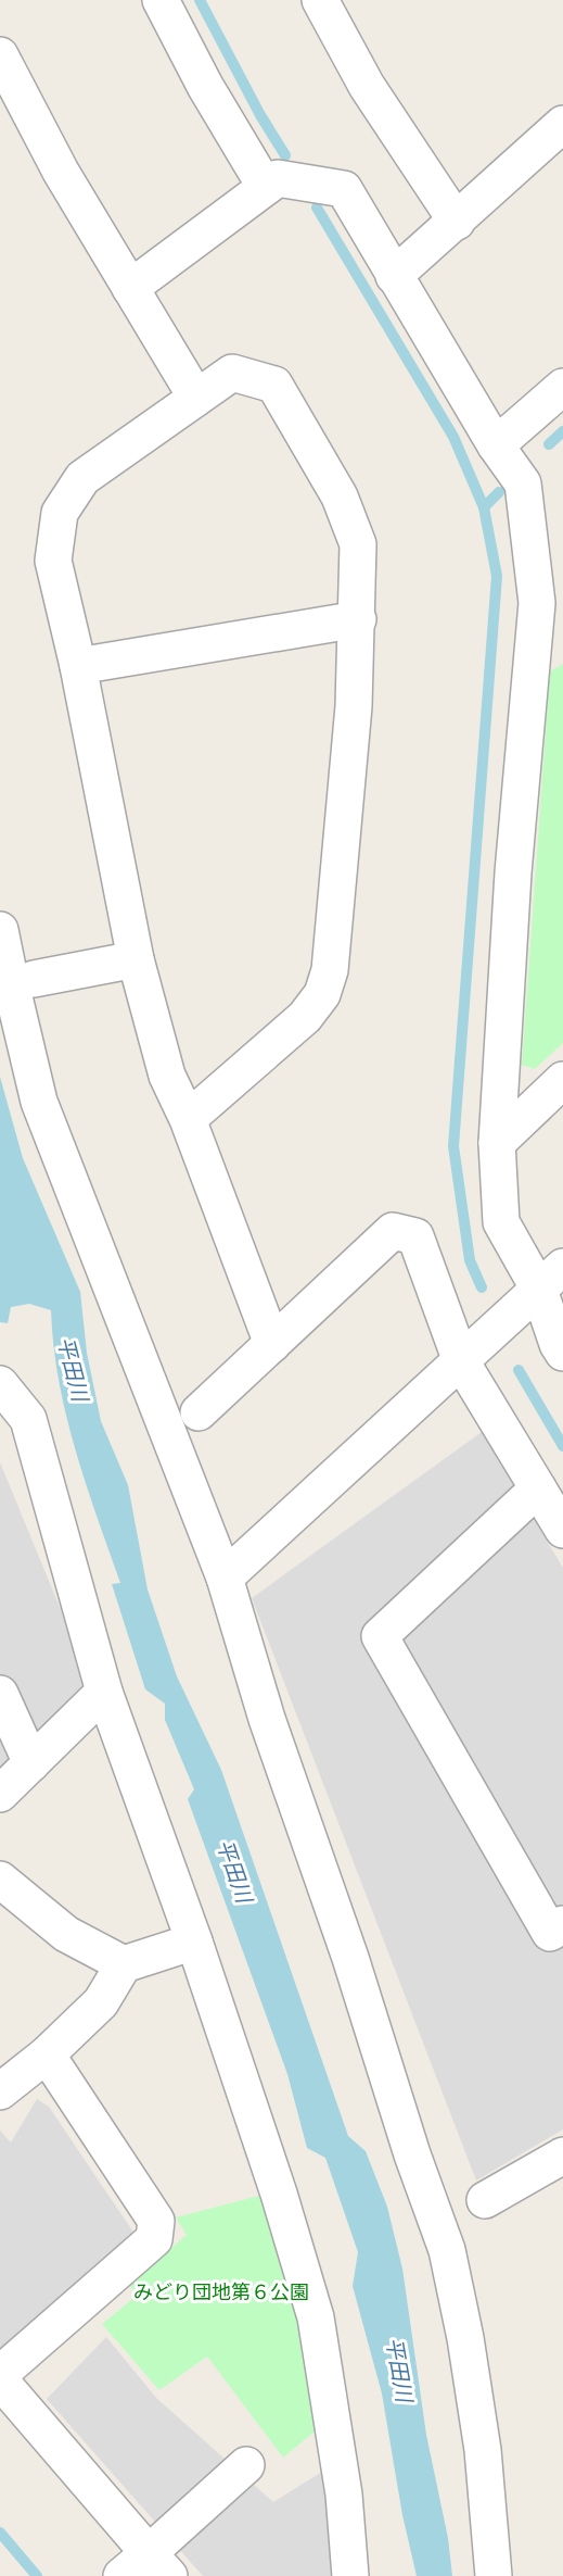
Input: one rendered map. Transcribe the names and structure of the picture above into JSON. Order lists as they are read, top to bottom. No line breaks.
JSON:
{"water":["平田川"],"parks":["みどり団地第６公園"]}
